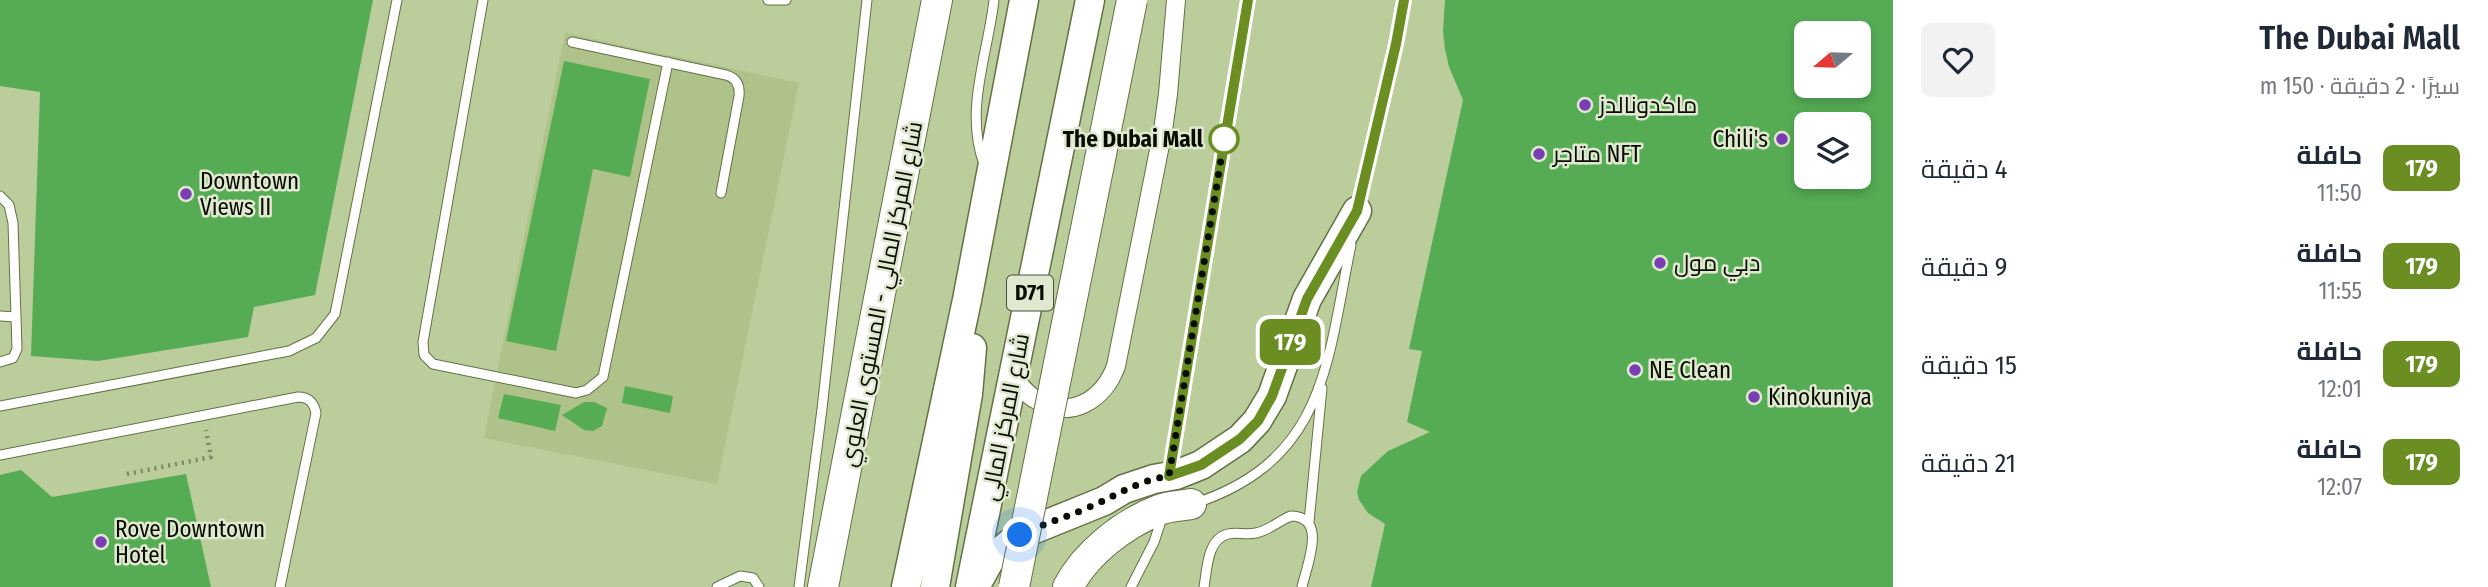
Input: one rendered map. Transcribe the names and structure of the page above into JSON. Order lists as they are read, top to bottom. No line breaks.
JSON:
{"streets":{"highway":["D71","شارع المركز المالي - المستوى العلوي"],"main road":["شارع المركز المالي"]},"places":["ماكدونالدز","The Dubai Mall","Chili's","متاجر NFT","Downtown Views II","دبي مول","NE Clean","Kinokuniya","Rove Downtown Hotel"],"lines":["bus line 179"],"north":"left","page":{"heading":["The Dubai Mall","سيرًا · 2 دقيقة · 150 m"],"on_map":"179","list":[{"mark":"179","name":"حافلة","note":"11:50","value":"4 دقيقة"},{"mark":"179","name":"حافلة","note":"11:55","value":"9 دقيقة"},{"mark":"179","name":"حافلة","note":"12:01","value":"15 دقيقة"},{"mark":"179","name":"حافلة","note":"12:07","value":"21 دقيقة"}]}}
